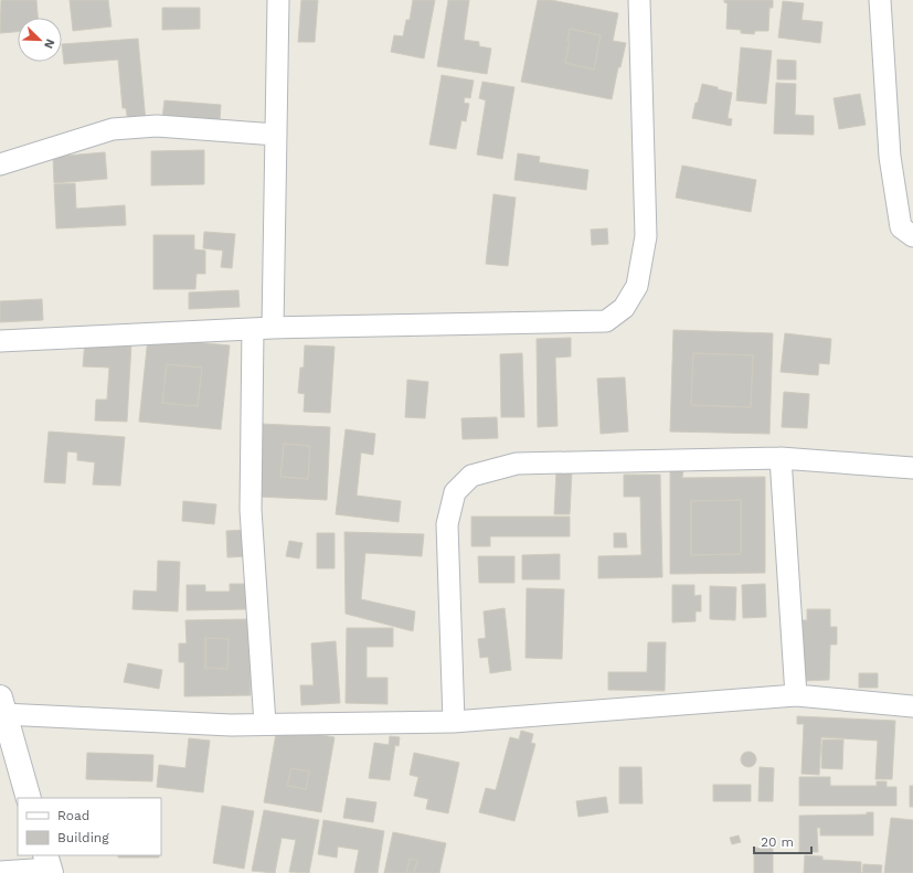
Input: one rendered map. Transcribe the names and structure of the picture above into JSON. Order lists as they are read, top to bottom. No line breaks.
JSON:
{"legend":["Road","Building"],"scale_bar":"20 m","north":"bottom right"}
